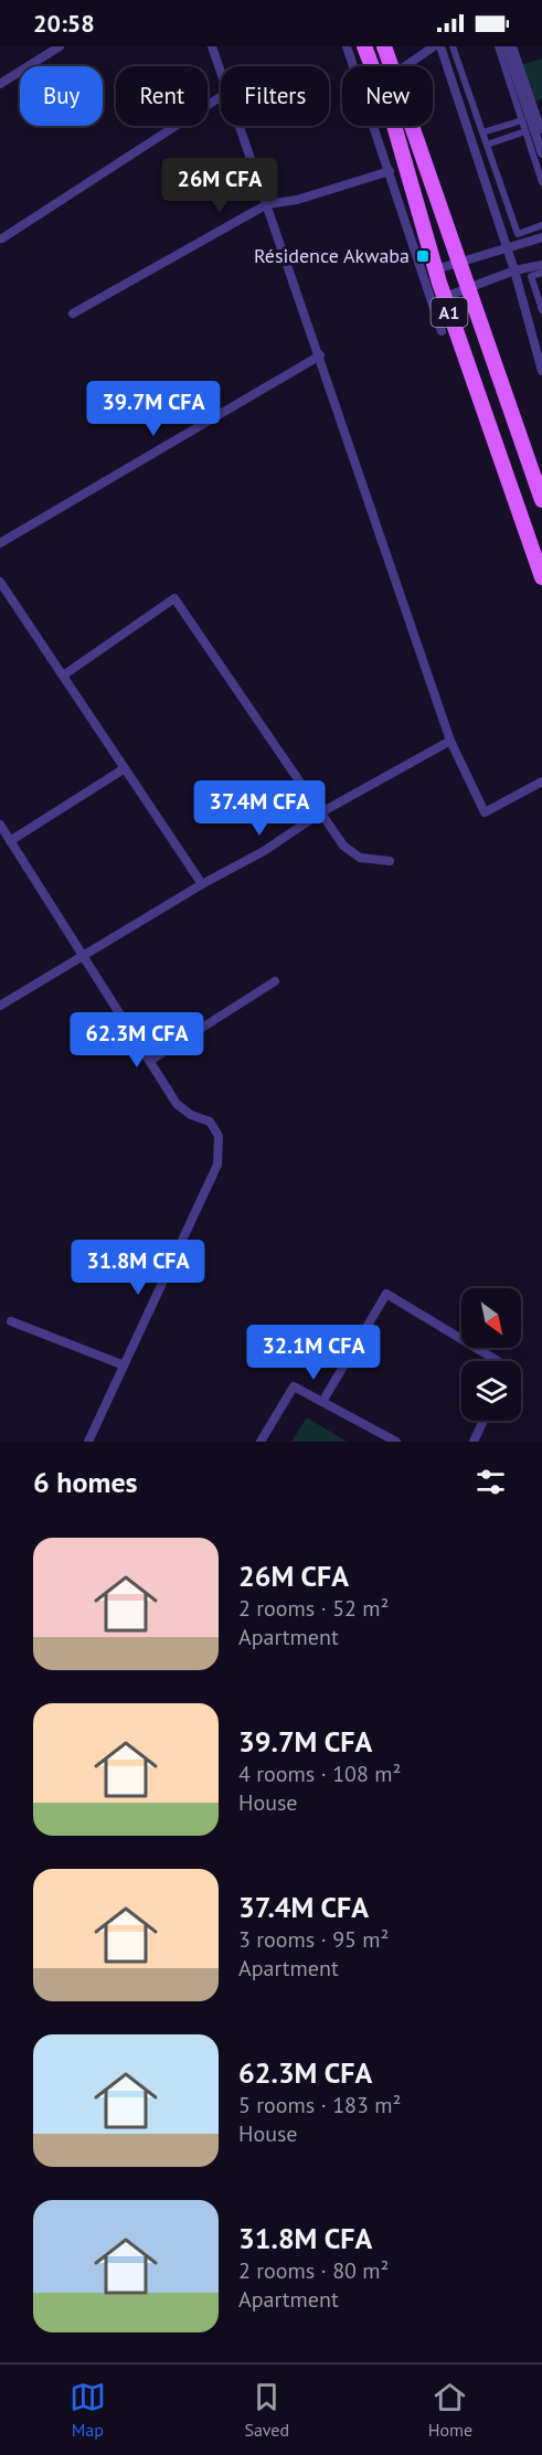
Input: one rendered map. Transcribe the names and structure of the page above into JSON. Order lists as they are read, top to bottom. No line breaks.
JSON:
{"streets":{"main road":["A1"]},"places":{"transit":["Résidence Akwaba"]},"north":"bottom right","page":{"status":"20:58","chip":["Buy","Rent","Filters","New"],"price":["26M CFA","39.7M CFA","37.4M CFA","62.3M CFA","31.8M CFA","32.1M CFA"],"heading":"6 homes","list":[{"name":"26M CFA","note":"2 rooms · 52 m² · Apartment"},{"name":"39.7M CFA","note":"4 rooms · 108 m² · House"},{"name":"37.4M CFA","note":"3 rooms · 95 m² · Apartment"},{"name":"62.3M CFA","note":"5 rooms · 183 m² · House"},{"name":"31.8M CFA","note":"2 rooms · 80 m² · Apartment"}],"tabs":["Map","Saved","Home"]}}
